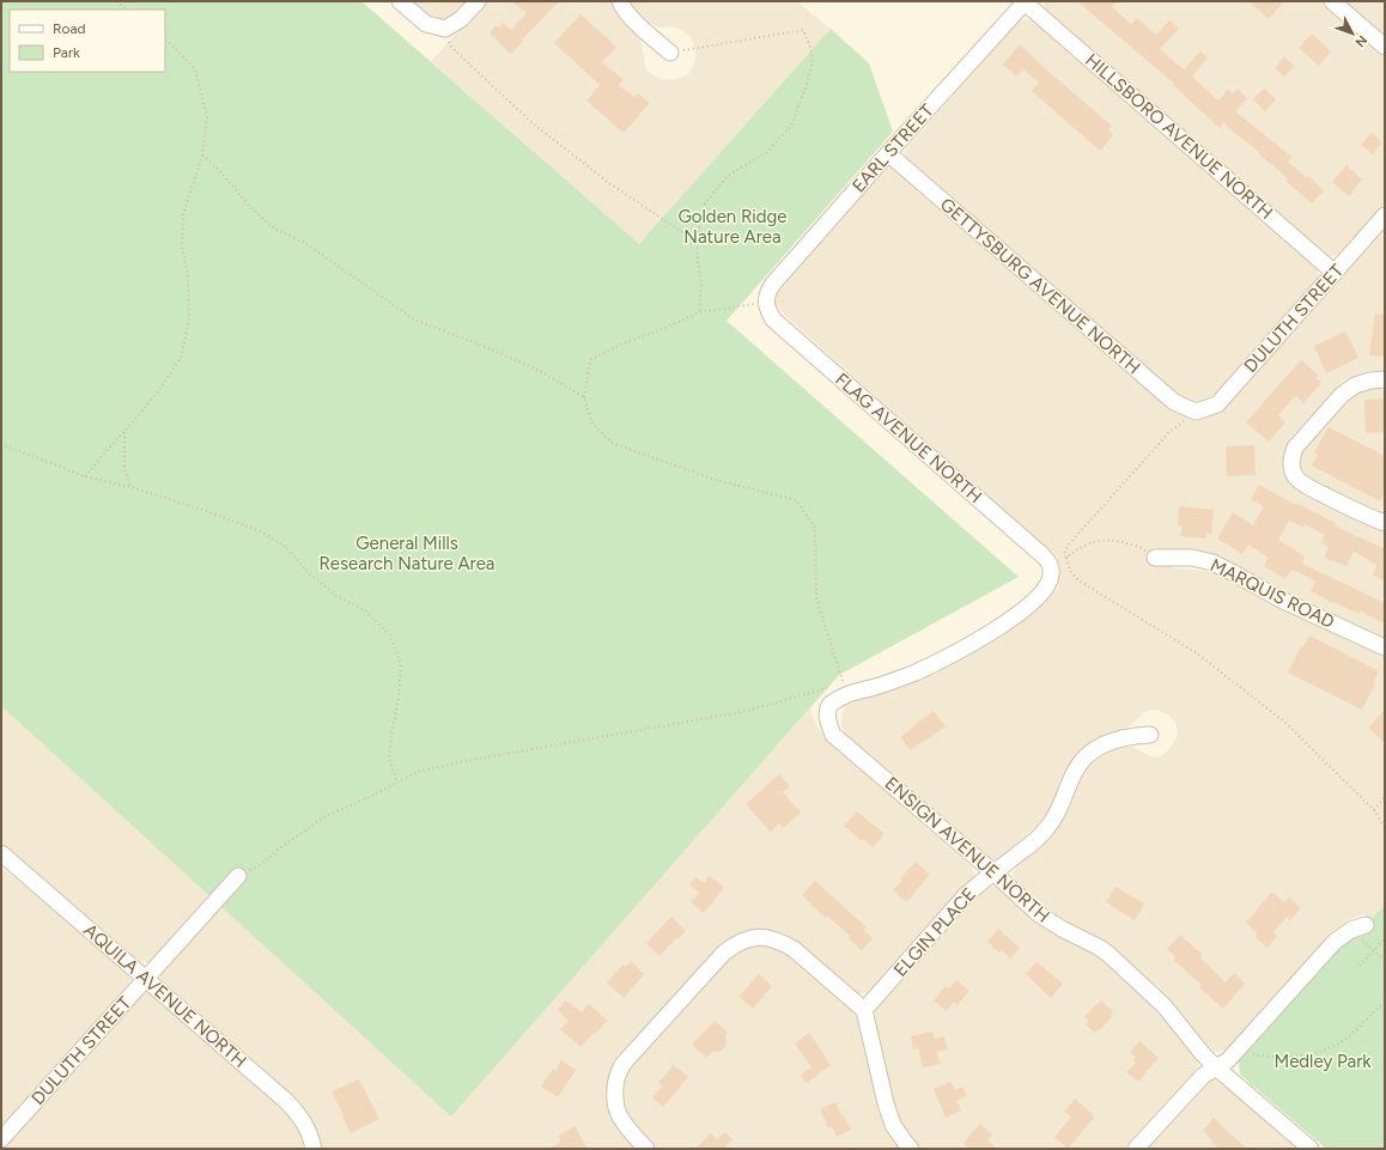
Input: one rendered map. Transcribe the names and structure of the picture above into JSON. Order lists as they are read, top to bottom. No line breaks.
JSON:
{"streets":{"street":["HILLSBORO AVENUE NORTH","EARL STREET","GETTYSBURG AVENUE NORTH","DULUTH STREET","FLAG AVENUE NORTH","MARQUIS ROAD","ENSIGN AVENUE NORTH","ELGIN PLACE","AQUILA AVENUE NORTH"]},"crossings":[["HILLSBORO AVENUE NORTH","EARL STREET"],["HILLSBORO AVENUE NORTH","DULUTH STREET"],["EARL STREET","GETTYSBURG AVENUE NORTH"],["EARL STREET","FLAG AVENUE NORTH"],["GETTYSBURG AVENUE NORTH","DULUTH STREET"],["DULUTH STREET","AQUILA AVENUE NORTH"],["FLAG AVENUE NORTH","ENSIGN AVENUE NORTH"],["ENSIGN AVENUE NORTH","ELGIN PLACE"]],"parks":["Golden Ridge Nature Area","General Mills Research Nature Area","Medley Park"],"legend":["Road","Park"],"north":"bottom right"}
